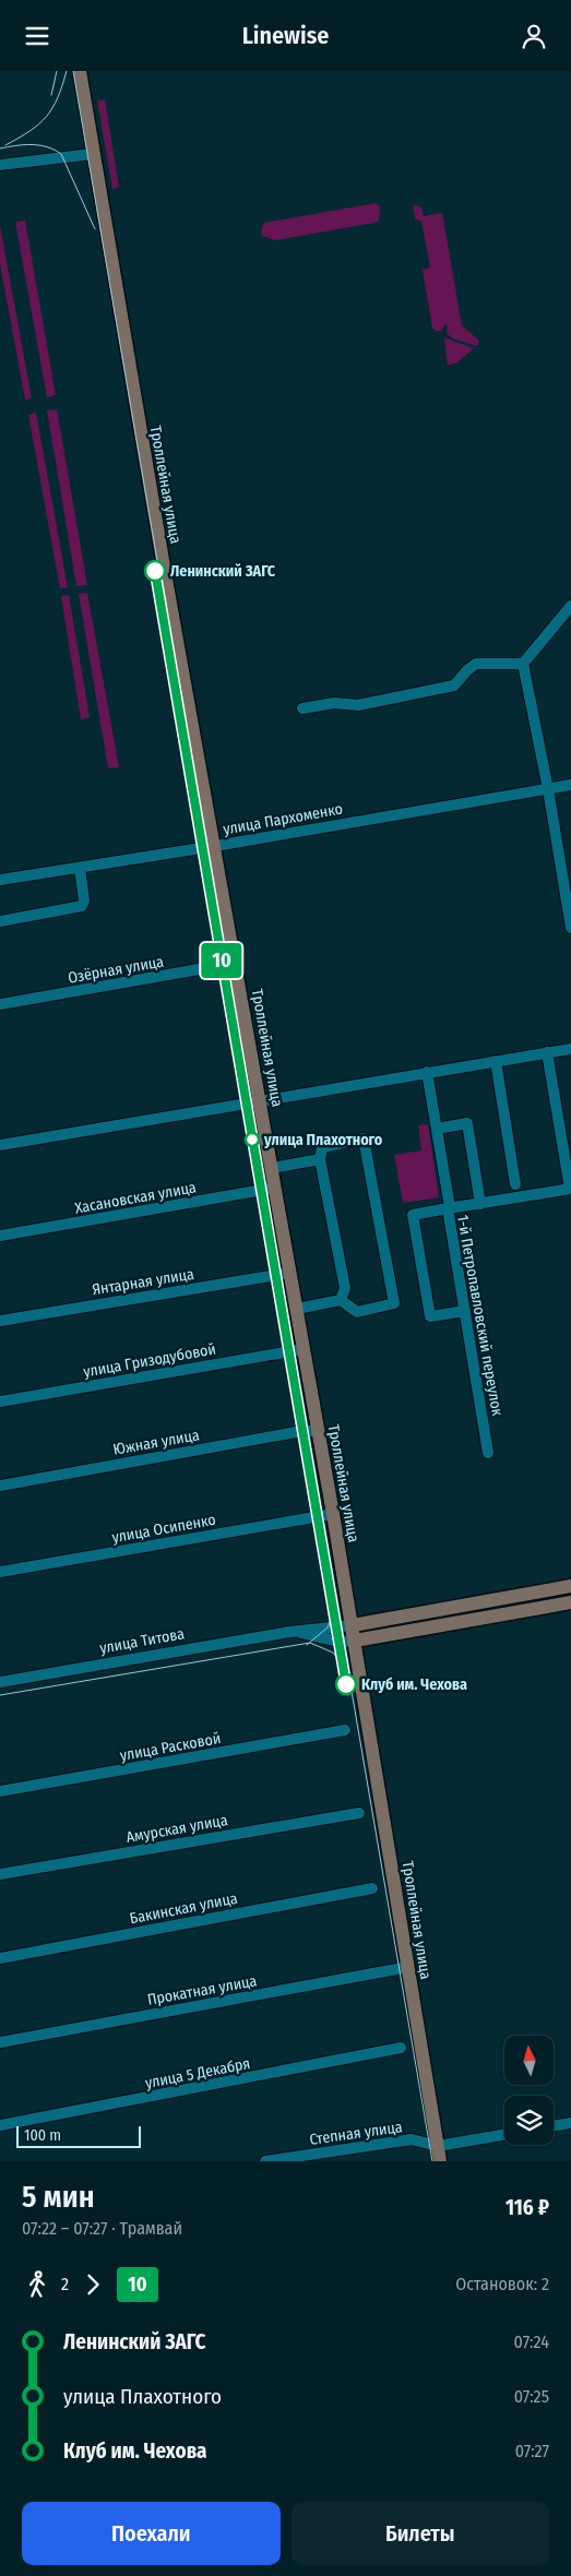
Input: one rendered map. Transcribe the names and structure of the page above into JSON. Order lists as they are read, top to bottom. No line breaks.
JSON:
{"streets":{"main road":["Троллейная улица","улица Титова"],"street":["улица Пархоменко","Озёрная улица","Хасановская улица","Янтарная улица","1-й Петропавловский переулок","улица Гризодубовой","Южная улица","улица Осипенко","улица Расковой","Амурская улица","Бакинская улица","Прокатная улица","улица 5 Декабря","Степная улица"]},"crossings":[["Троллейная улица","улица Пархоменко"],["Троллейная улица","Озёрная улица"],["Троллейная улица","Хасановская улица"],["Троллейная улица","Янтарная улица"],["Троллейная улица","улица Гризодубовой"],["Троллейная улица","Южная улица"],["Троллейная улица","улица Осипенко"],["Троллейная улица","улица Титова"],["Троллейная улица","Прокатная улица"],["Троллейная улица","Степная улица"]],"places":["Ленинский ЗАГС","улица Плахотного","Клуб им. Чехова"],"lines":["tram line 10"],"scale_bar":"100 m","north":"top","page":{"header":"Linewise","on_map":"10","scale":"100 m","heading":["5 мин","07:22 – 07:27 · Трамвай","116 ₽"],"legs":["2","10","Остановок: 2"],"list":[{"name":"Ленинский ЗАГС","value":"07:24"},{"name":"улица Плахотного","value":"07:25"},{"name":"Клуб им. Чехова","value":"07:27"}],"buttons":["Поехали","Билеты"]}}
